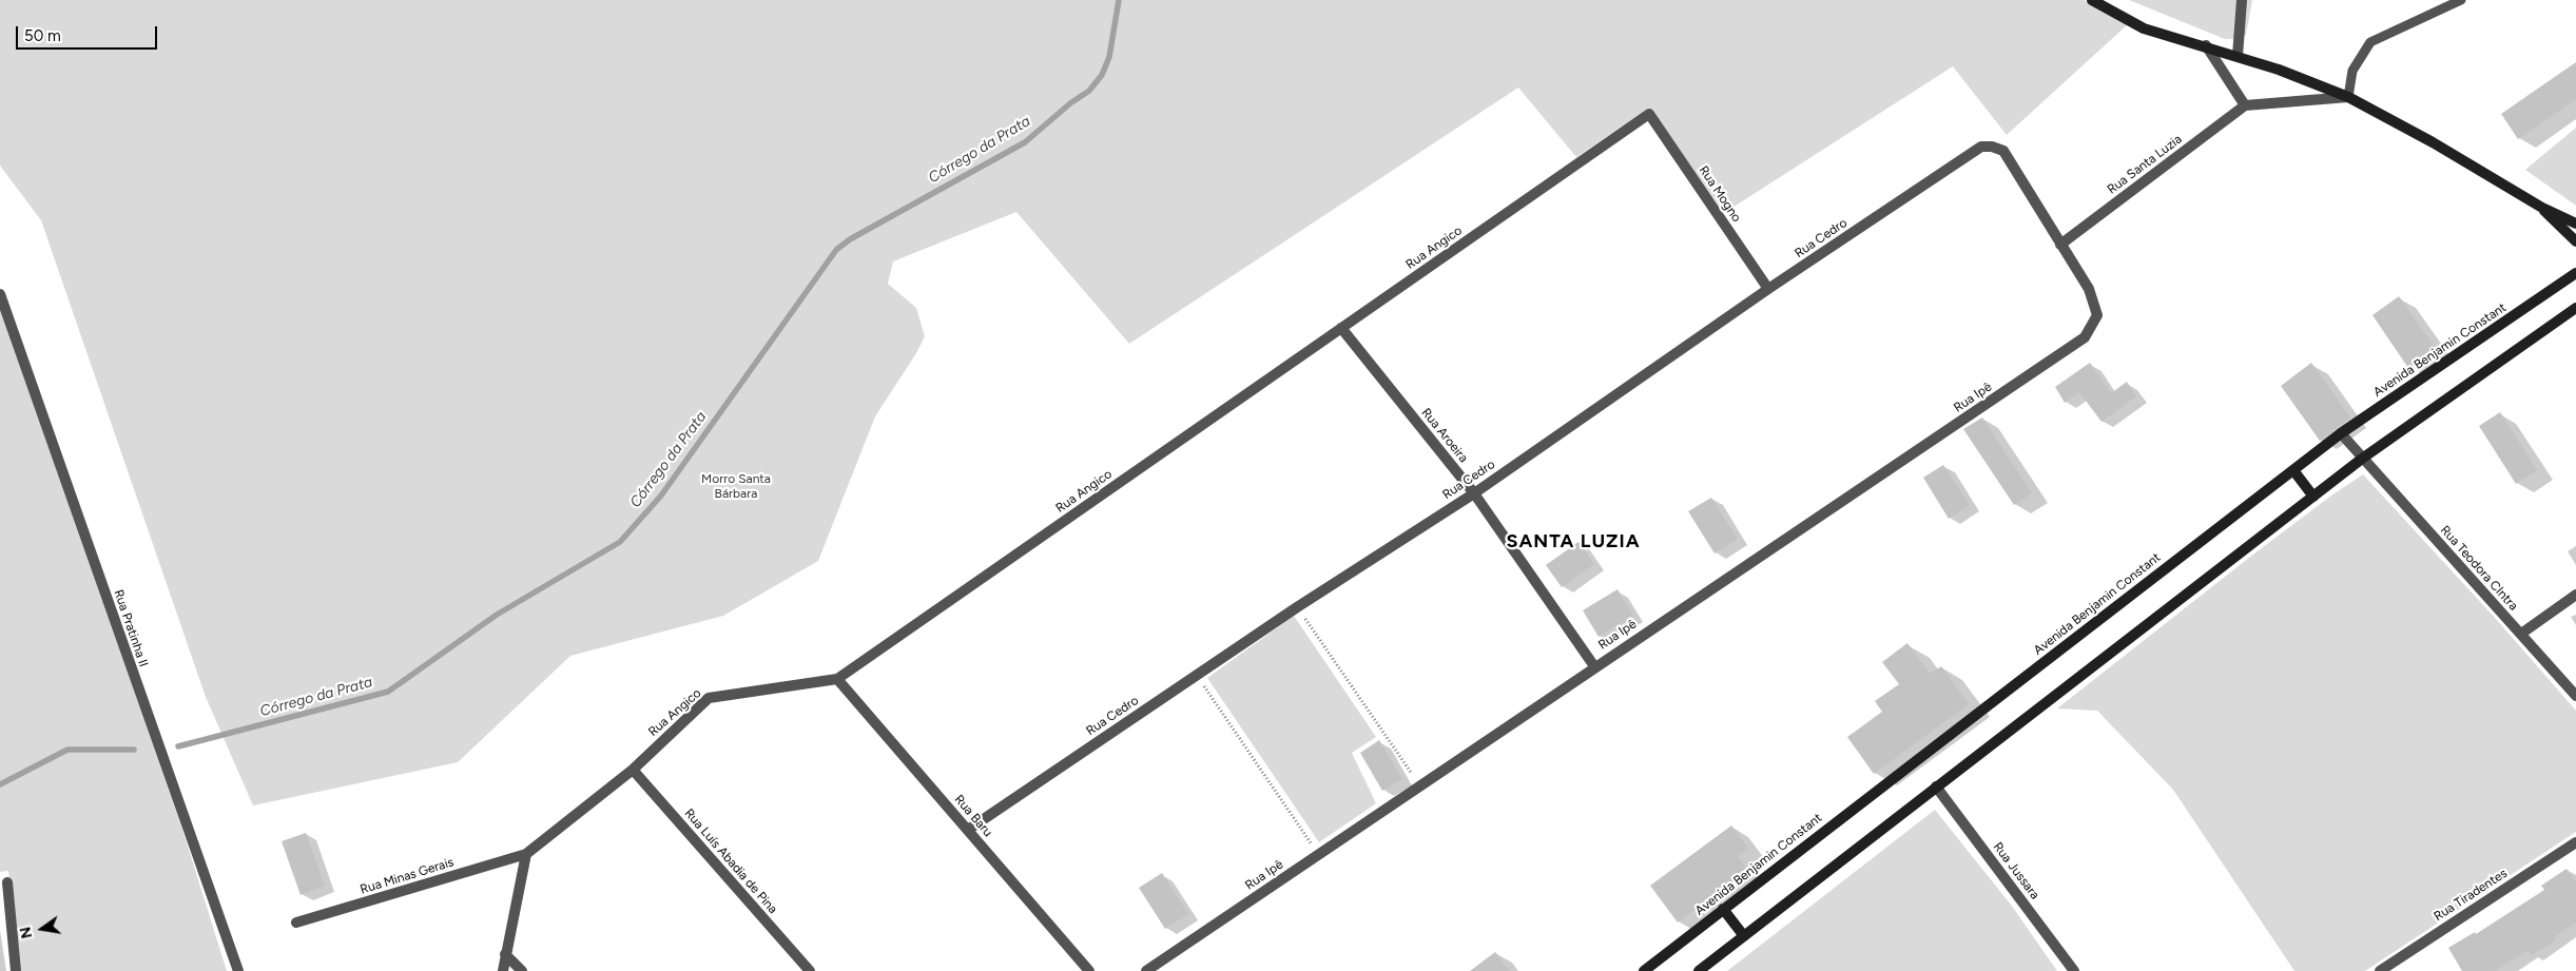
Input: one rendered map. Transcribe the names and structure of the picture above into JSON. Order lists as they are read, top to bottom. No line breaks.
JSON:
{"streets":{"street":["Rua Santa Luzia","Rua Mogno","Rua Cedro","Rua Angico","Avenida Benjamin Constant","Rua Ipê","Rua Aroeira","Rua Teodora CIntra","Rua Pratinha II","Rua Baru","Rua Luís Abadia de Pina","Rua Jussara","Rua Minas Gerais","Rua Tiradentes"]},"crossings":[["Rua Santa Luzia","Rua Cedro"],["Rua Santa Luzia","Rua Ipê"],["Rua Mogno","Rua Cedro"],["Rua Mogno","Rua Angico"],["Rua Cedro","Rua Ipê"],["Rua Cedro","Rua Aroeira"],["Rua Cedro","Rua Baru"],["Rua Angico","Rua Aroeira"],["Rua Angico","Rua Baru"],["Rua Angico","Rua Luís Abadia de Pina"],["Rua Angico","Rua Minas Gerais"],["Avenida Benjamin Constant","Rua Teodora CIntra"],["Rua Ipê","Rua Aroeira"]],"districts":["SANTA LUZIA"],"water":["Córrego da Prata"],"parks":["Morro Santa Bárbara"],"scale_bar":"50 m","north":"left"}
